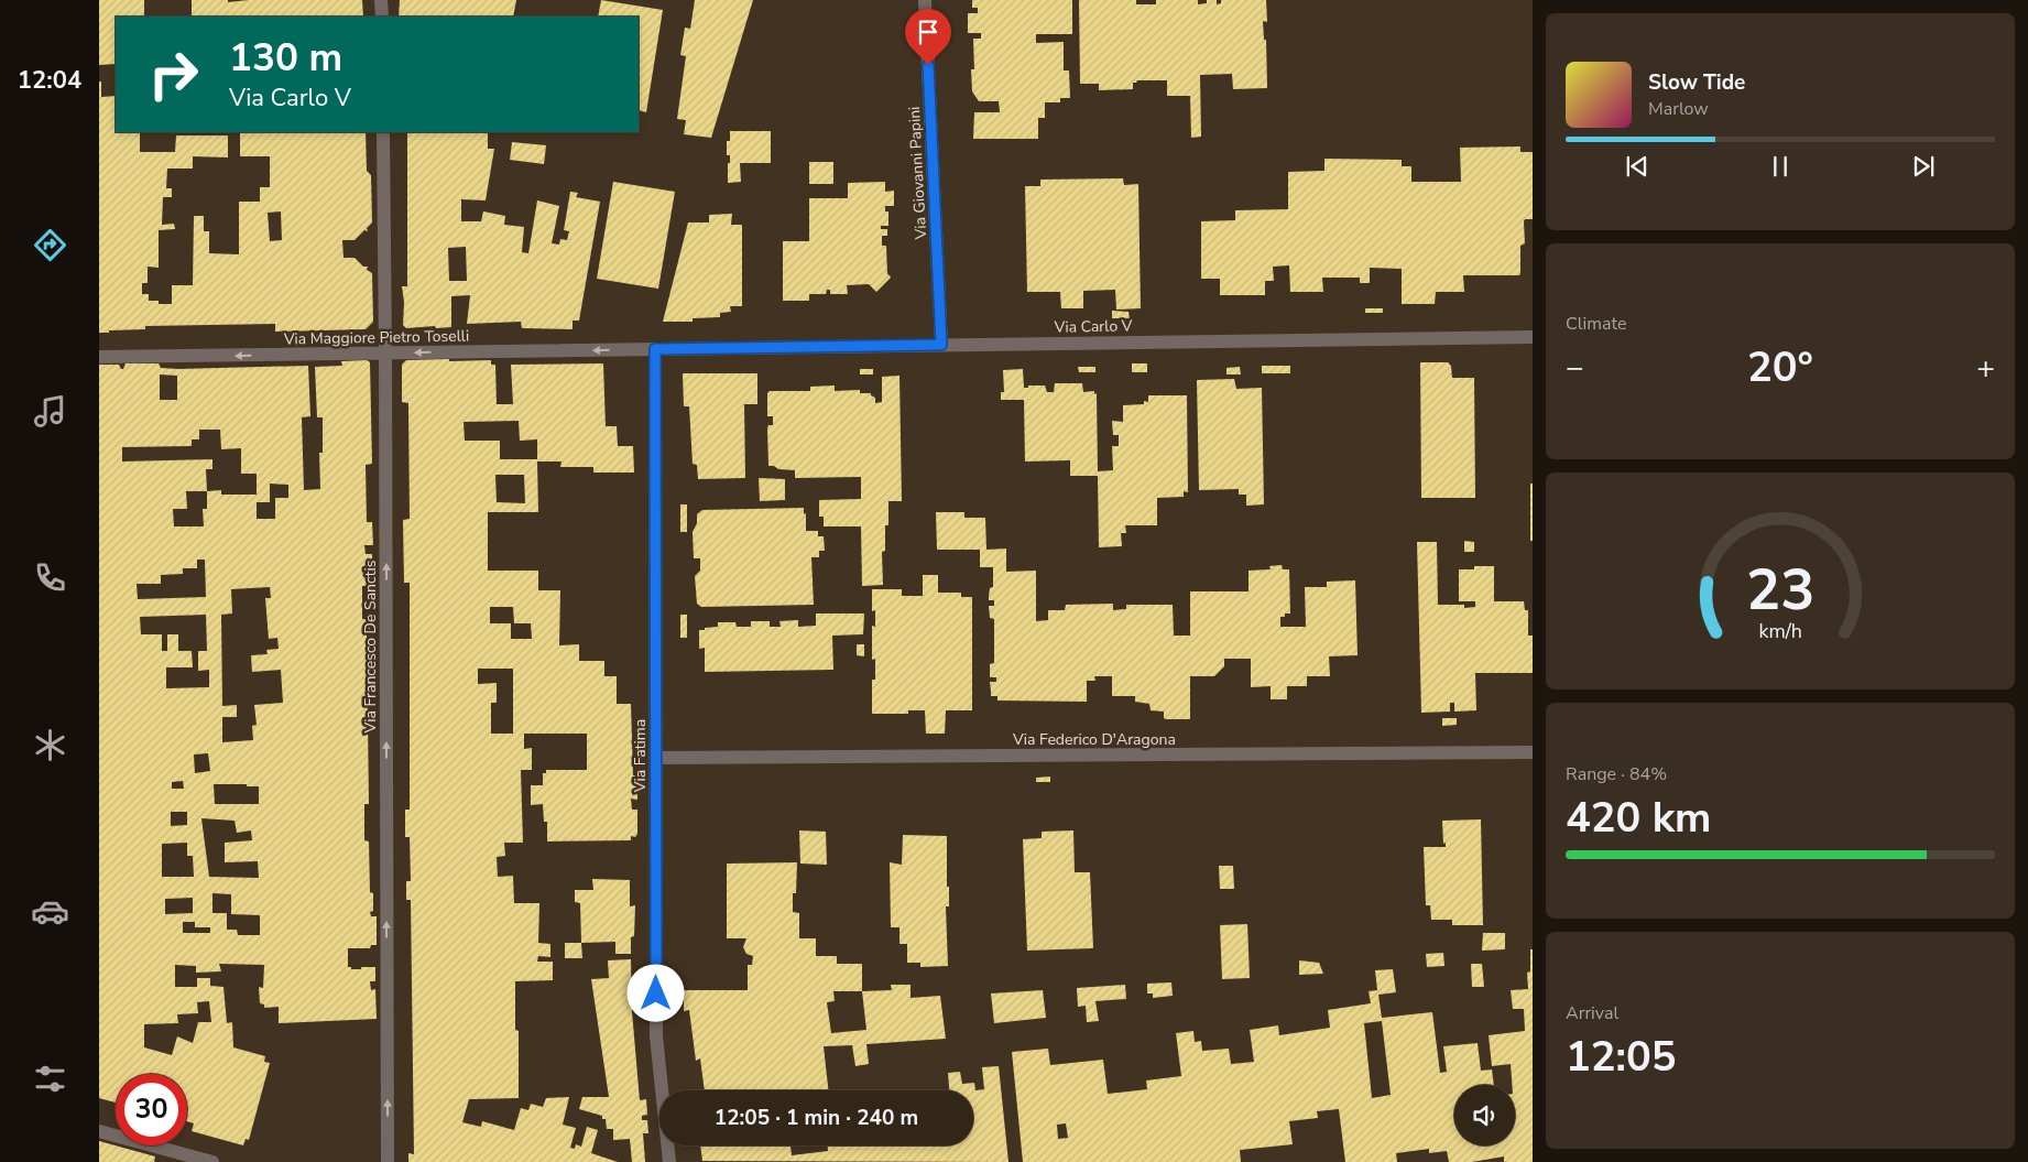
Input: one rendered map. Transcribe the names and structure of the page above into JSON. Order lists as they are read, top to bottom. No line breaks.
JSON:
{"streets":{"street":["Via Giovanni Papini","Via Carlo V","Via Maggiore Pietro Toselli","Via Francesco De Sanctis","Via Federico D'Aragona","Via Fatima"]},"crossings":[["Via Giovanni Papini","Via Carlo V"],["Via Carlo V","Via Maggiore Pietro Toselli"],["Via Carlo V","Via Fatima"],["Via Maggiore Pietro Toselli","Via Francesco De Sanctis"],["Via Maggiore Pietro Toselli","Via Fatima"],["Via Federico D'Aragona","Via Fatima"]],"one_way":["Via Maggiore Pietro Toselli","Via Francesco De Sanctis"],"page":{"tabs":"12:04","turn":["130 m","Via Carlo V"],"song":["Slow Tide","Marlow"],"tile":["Climate",["Range · 84%","420 km"],["Arrival","12:05"]],"heat":["−","20°","+"],"limit":"30","trip":"12:05 · 1 min · 240 m","gauge":["23","km/h"]}}
